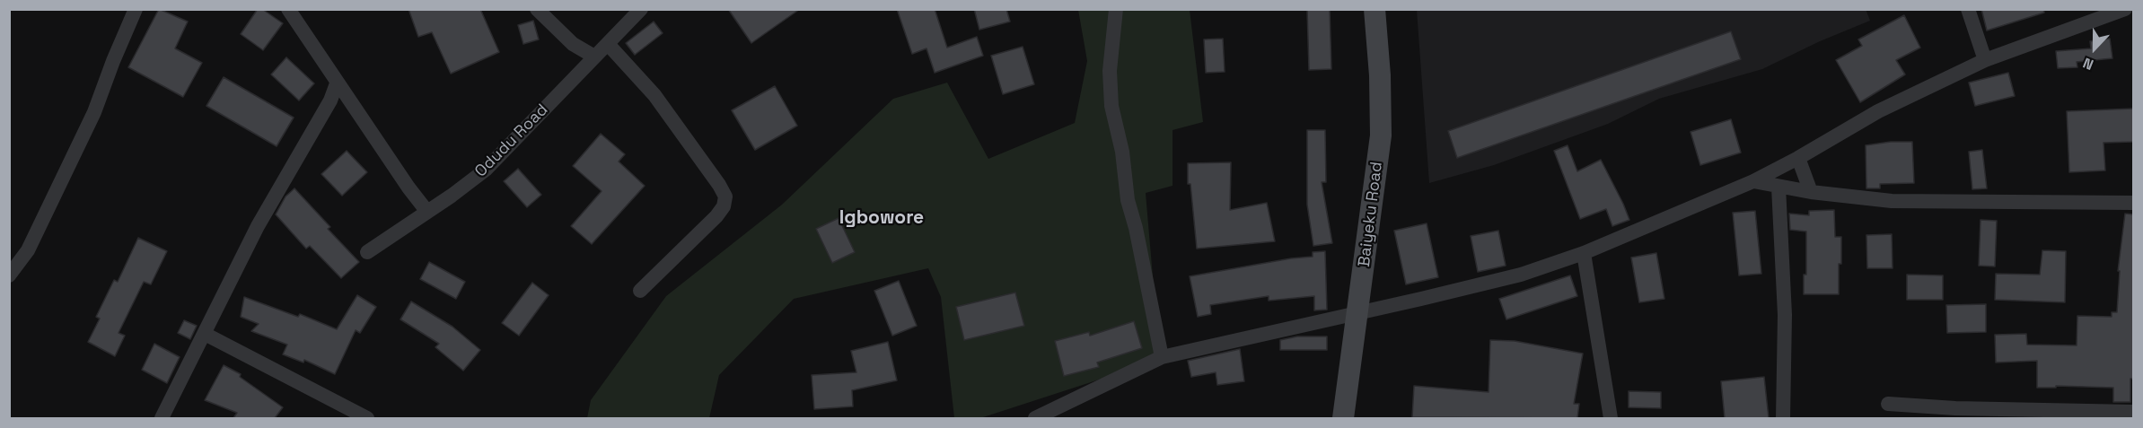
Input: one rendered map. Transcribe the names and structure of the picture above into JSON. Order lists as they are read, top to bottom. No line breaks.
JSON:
{"streets":{"main road":["Baiyeku Road"],"street":["Odudu Road"]},"districts":["Igbowore"],"north":"bottom"}
